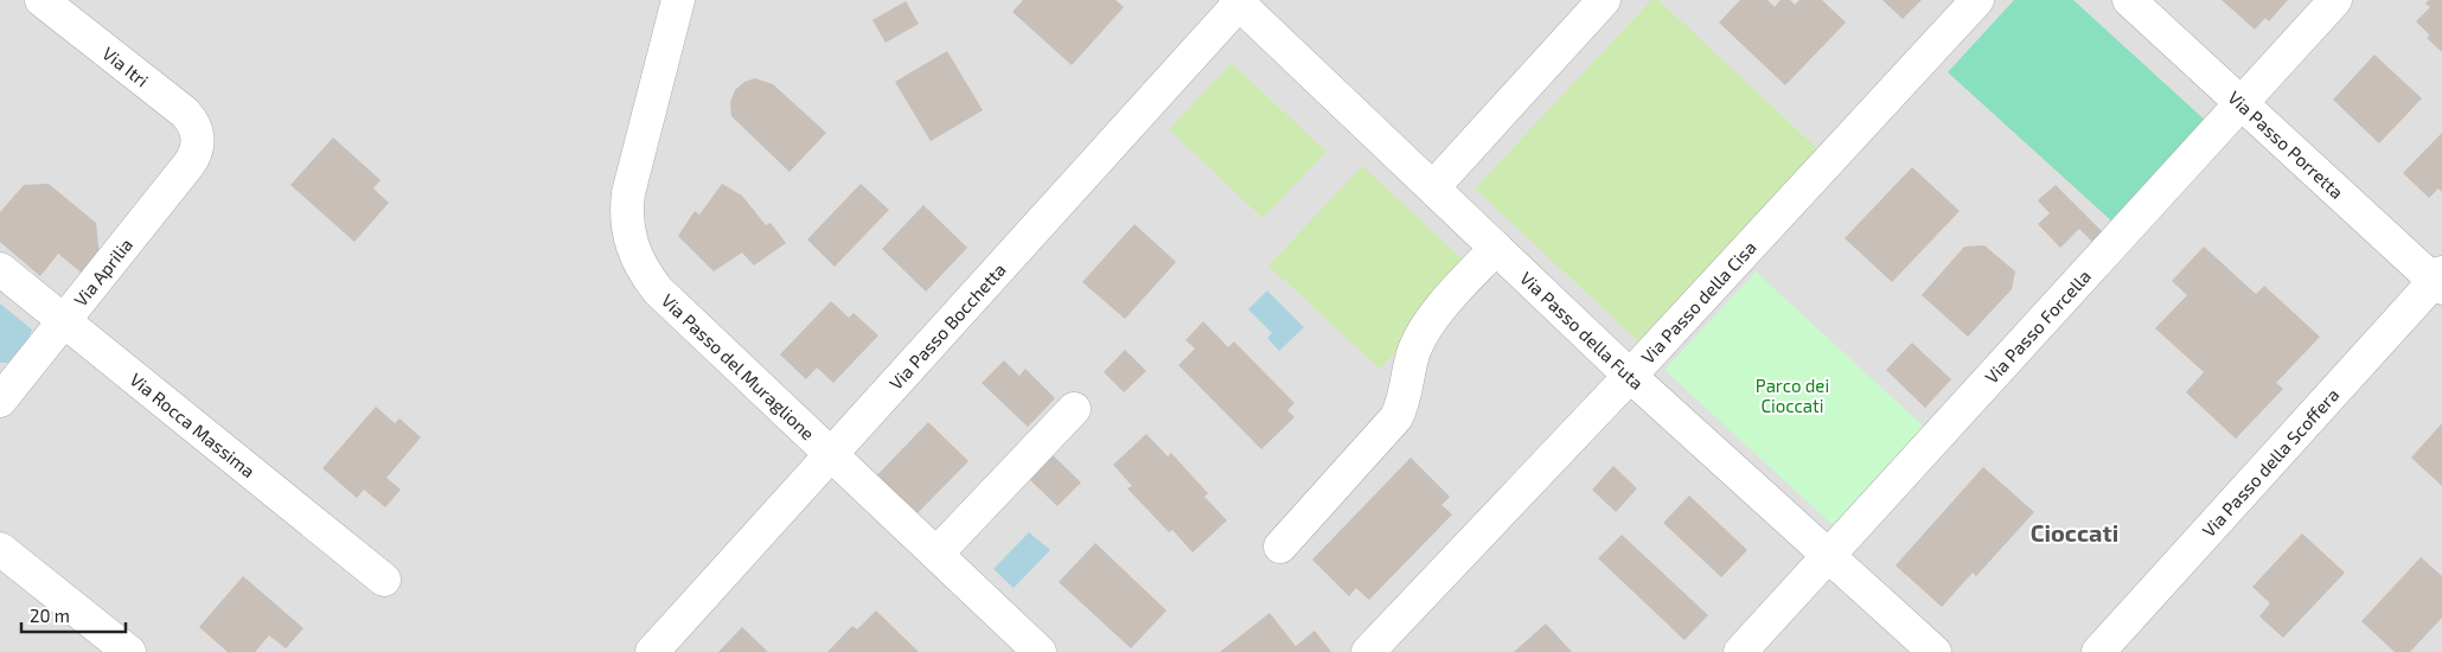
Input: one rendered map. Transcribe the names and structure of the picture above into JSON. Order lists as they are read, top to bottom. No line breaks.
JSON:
{"streets":{"street":["Via Itri","Via Passo Porretta","Via Aprilia","Via Passo della Cisa","Via Passo Bocchetta","Via Passo Forcella","Via Passo della Futa","Via Passo del Muraglione","Via Rocca Massima","Via Passo della Scoffera"]},"crossings":[["Via Itri","Via Aprilia"],["Via Passo Porretta","Via Passo Forcella"],["Via Passo Porretta","Via Passo della Scoffera"],["Via Aprilia","Via Rocca Massima"],["Via Passo della Cisa","Via Passo della Futa"],["Via Passo Bocchetta","Via Passo della Futa"],["Via Passo Bocchetta","Via Passo del Muraglione"],["Via Passo Forcella","Via Passo della Futa"]],"districts":["Cioccati"],"parks":["Parco dei Cioccati"],"scale_bar":"20 m"}
